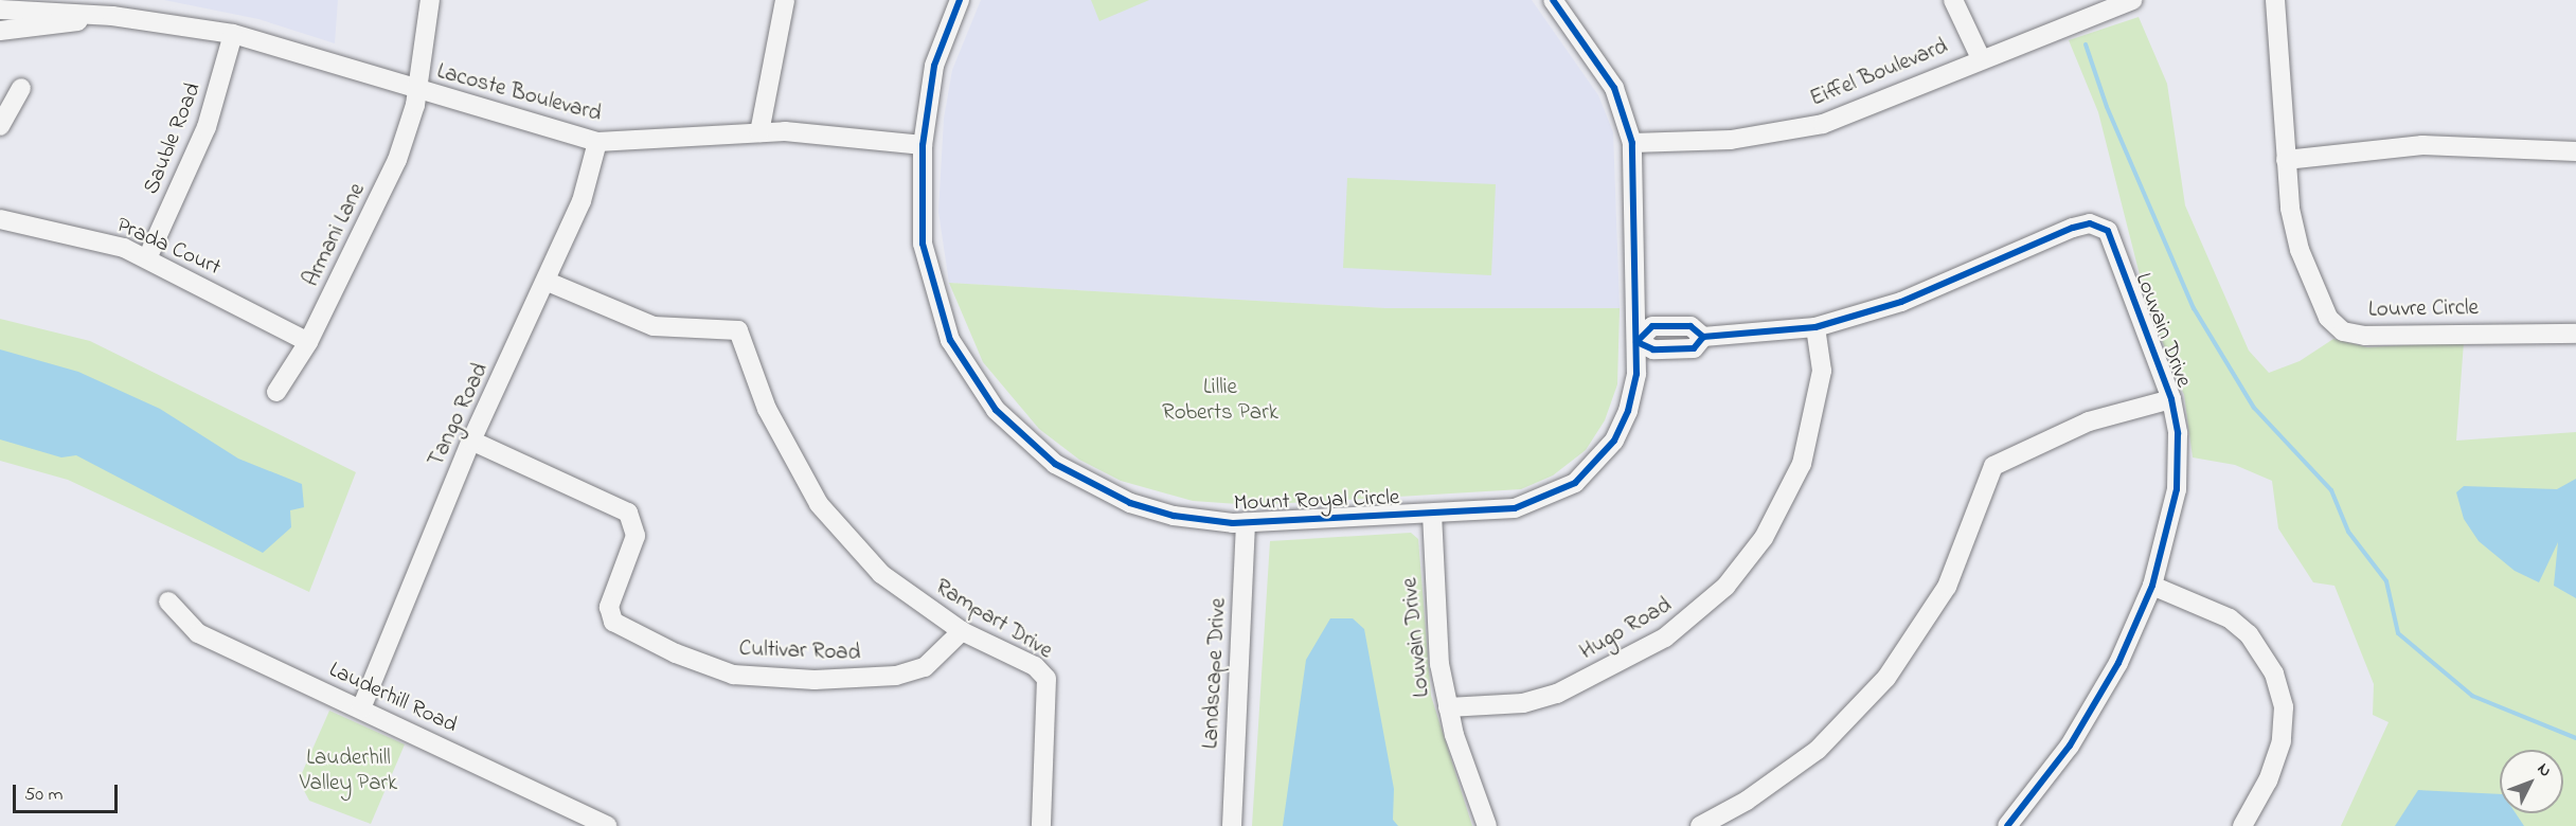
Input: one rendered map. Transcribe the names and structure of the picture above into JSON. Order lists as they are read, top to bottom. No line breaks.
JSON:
{"streets":{"street":["Eiffel Boulevard","Lacoste Boulevard","Sauble Road","Armani Lane","Prada Court","Louvre Circle","Louvain Drive","Tango Road","Mount Royal Circle","Rampart Drive","Hugo Road","Cultivar Road","Landscape Drive","Lauderhill Road"]},"crossings":[["Eiffel Boulevard","Mount Royal Circle"],["Lacoste Boulevard","Sauble Road"],["Lacoste Boulevard","Armani Lane"],["Lacoste Boulevard","Tango Road"],["Lacoste Boulevard","Mount Royal Circle"],["Sauble Road","Prada Court"],["Armani Lane","Prada Court"],["Louvain Drive","Mount Royal Circle"],["Louvain Drive","Hugo Road"],["Tango Road","Rampart Drive"],["Tango Road","Cultivar Road"],["Tango Road","Lauderhill Road"],["Mount Royal Circle","Landscape Drive"],["Rampart Drive","Cultivar Road"]],"parks":["Lillie Roberts Park","Lauderhill Valley Park"],"scale_bar":"50 m","north":"top right"}
